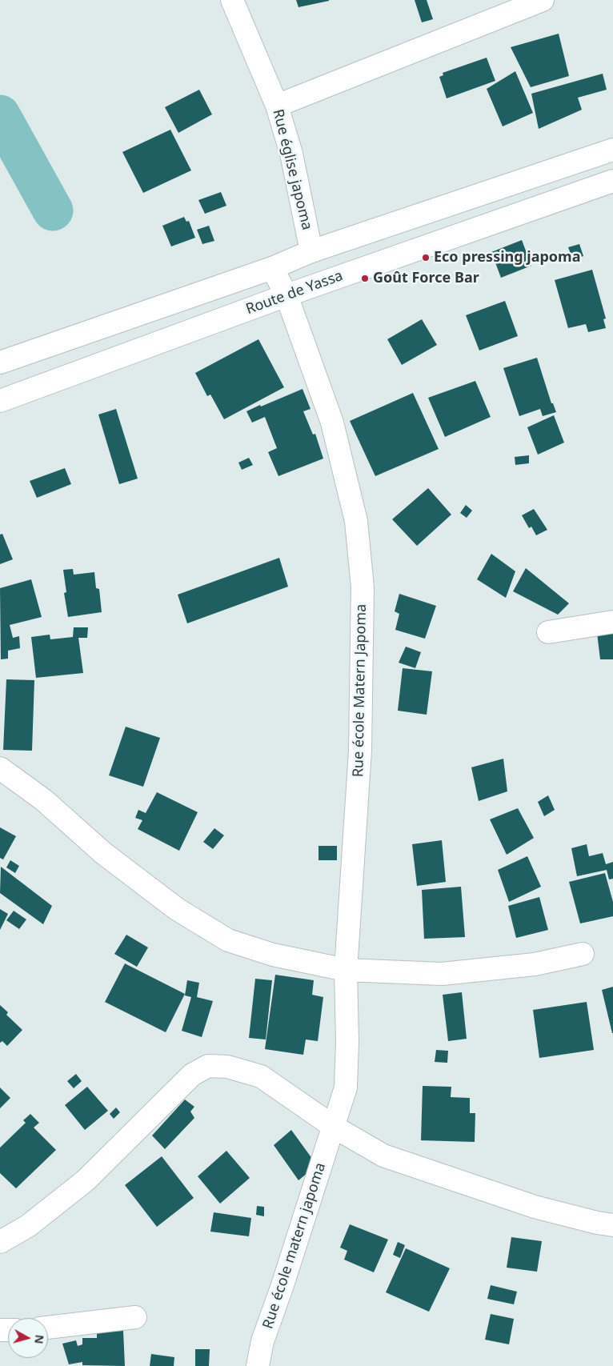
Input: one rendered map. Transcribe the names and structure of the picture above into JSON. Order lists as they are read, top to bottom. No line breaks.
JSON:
{"streets":{"street":["Rue église japoma","Route de Yassa","Rue école Matern Japoma","Rue école matern japoma"]},"crossings":[["Route de Yassa","Rue école Matern Japoma"],["Rue école Matern Japoma","Rue école matern japoma"]],"places":["Eco pressing japoma","Goût Force Bar"],"north":"right"}
